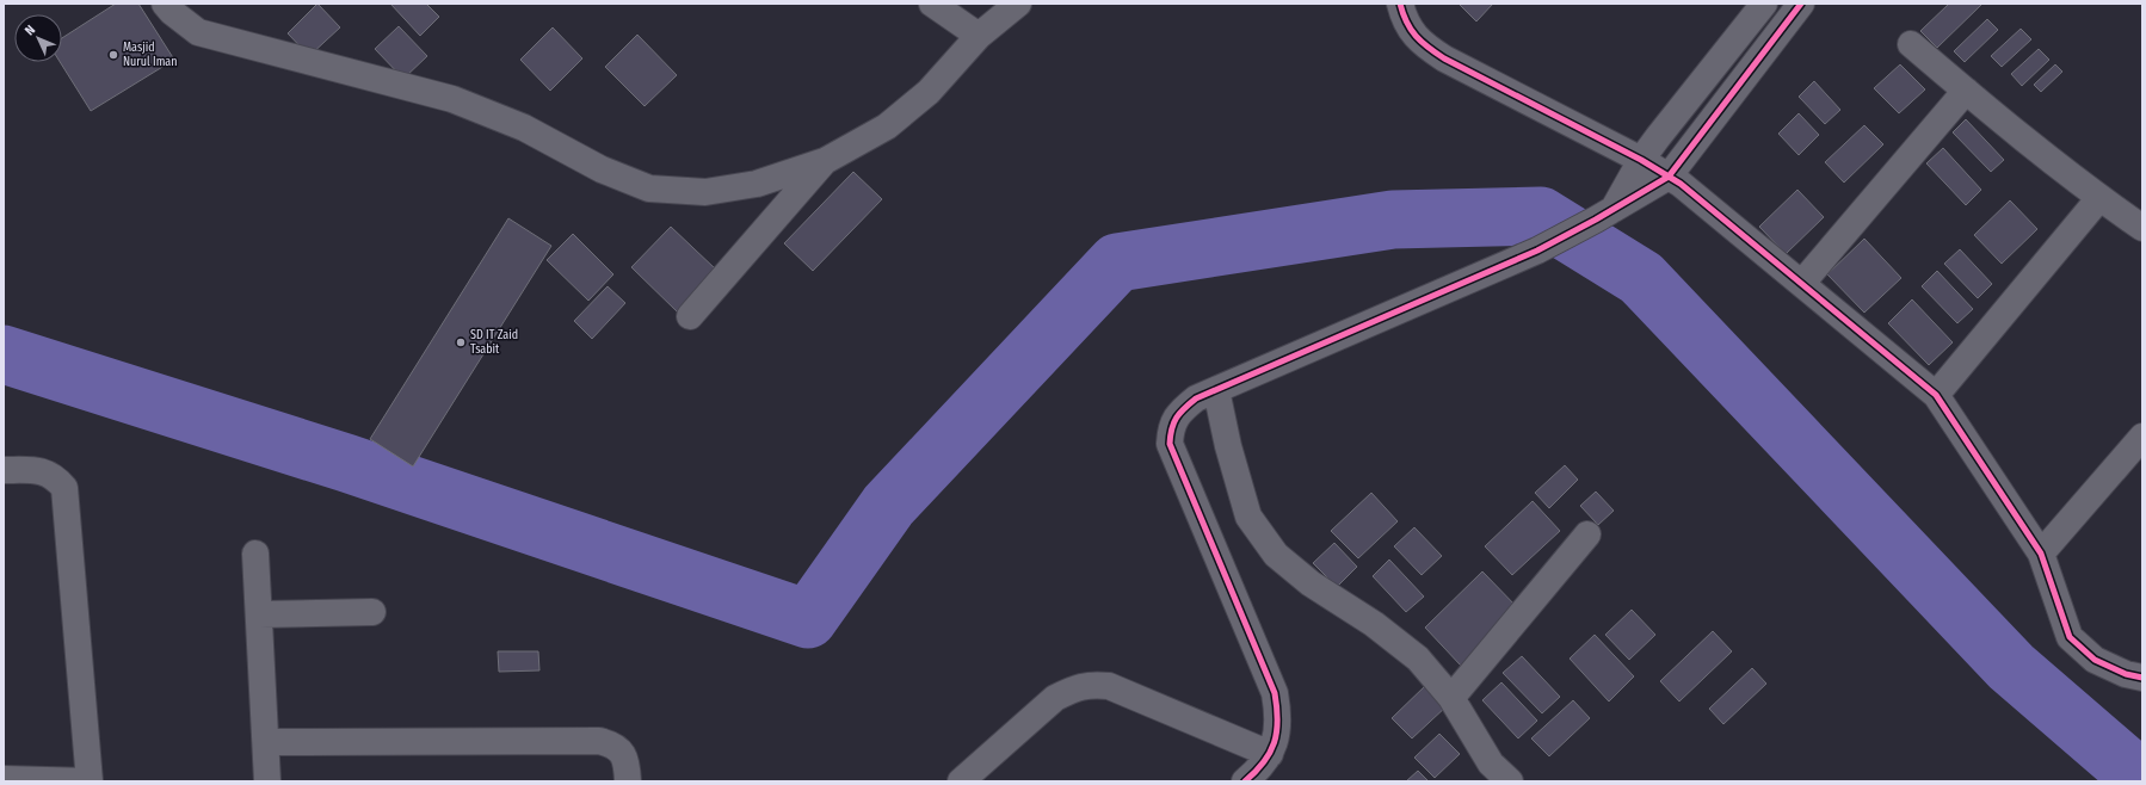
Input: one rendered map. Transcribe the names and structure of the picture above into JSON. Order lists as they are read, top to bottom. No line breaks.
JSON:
{"places":["Masjid Nurul Iman","SD IT Zaid Tsabit"],"north":"top left"}
